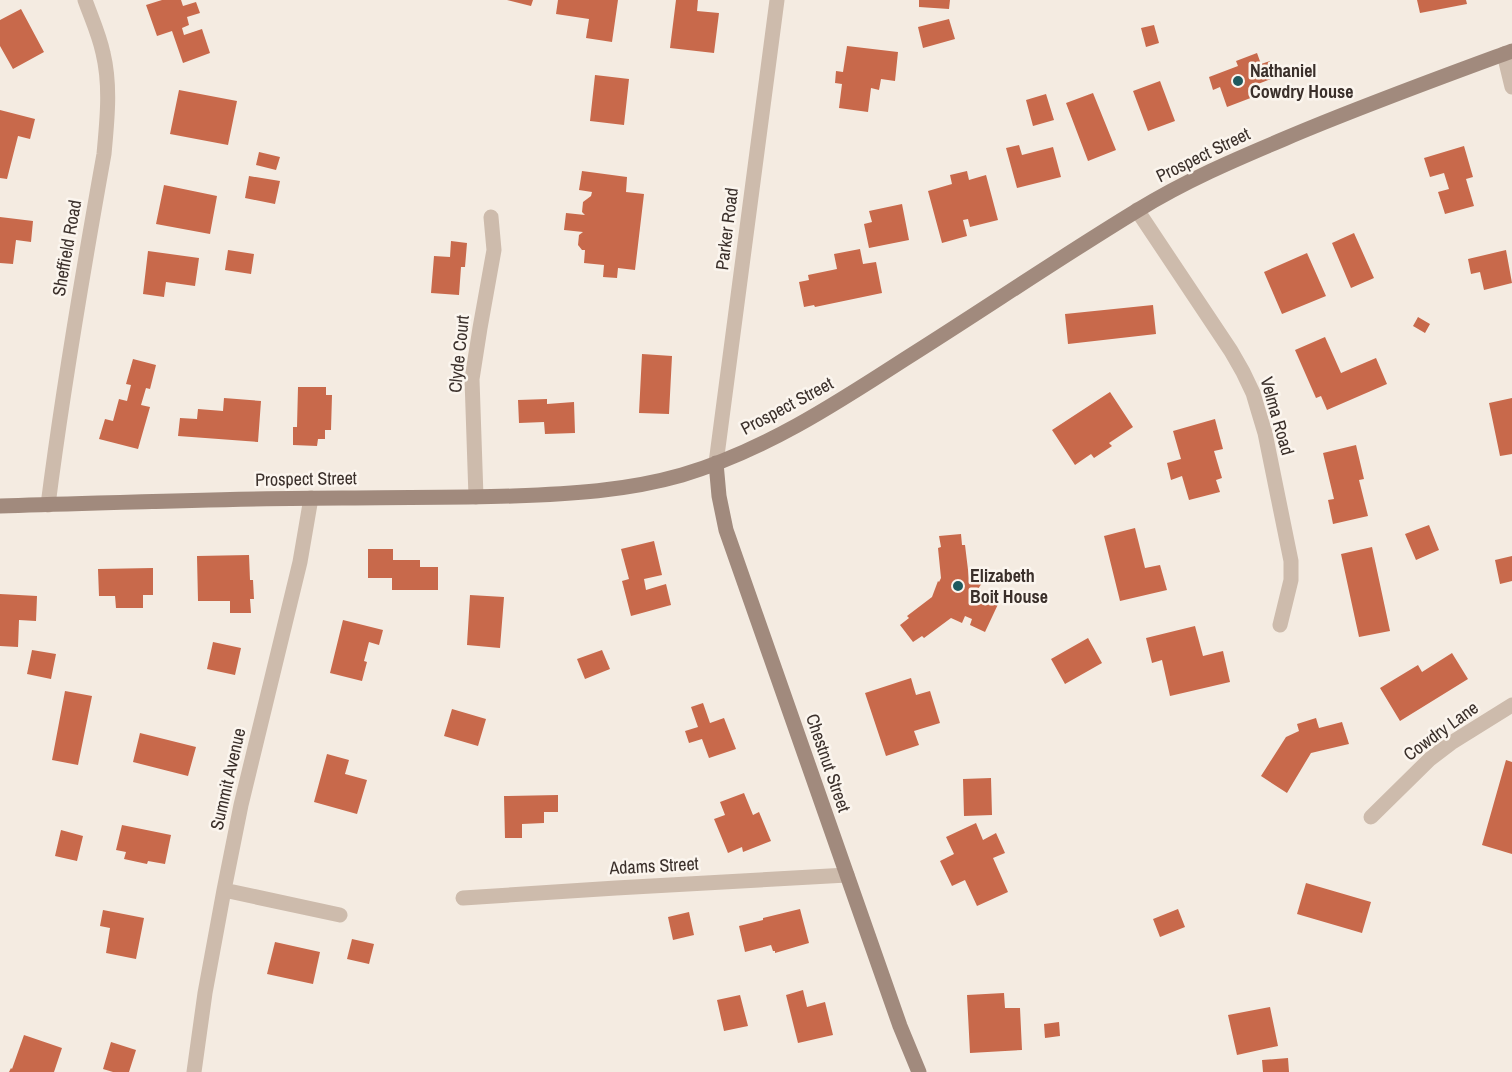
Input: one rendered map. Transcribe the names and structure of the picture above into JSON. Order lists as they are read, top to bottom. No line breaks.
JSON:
{"streets":{"main road":["Prospect Street","Chestnut Street"],"street":["Parker Road","Sheffield Road","Clyde Court","Velma Road","Cowdry Lane","Summit Avenue","Adams Street"]},"crossings":[["Prospect Street","Parker Road"],["Prospect Street","Sheffield Road"],["Prospect Street","Clyde Court"],["Prospect Street","Velma Road"],["Prospect Street","Chestnut Street"],["Prospect Street","Summit Avenue"],["Parker Road","Chestnut Street"],["Chestnut Street","Adams Street"]],"places":["Nathaniel Cowdry House","Elizabeth Boit House"]}
